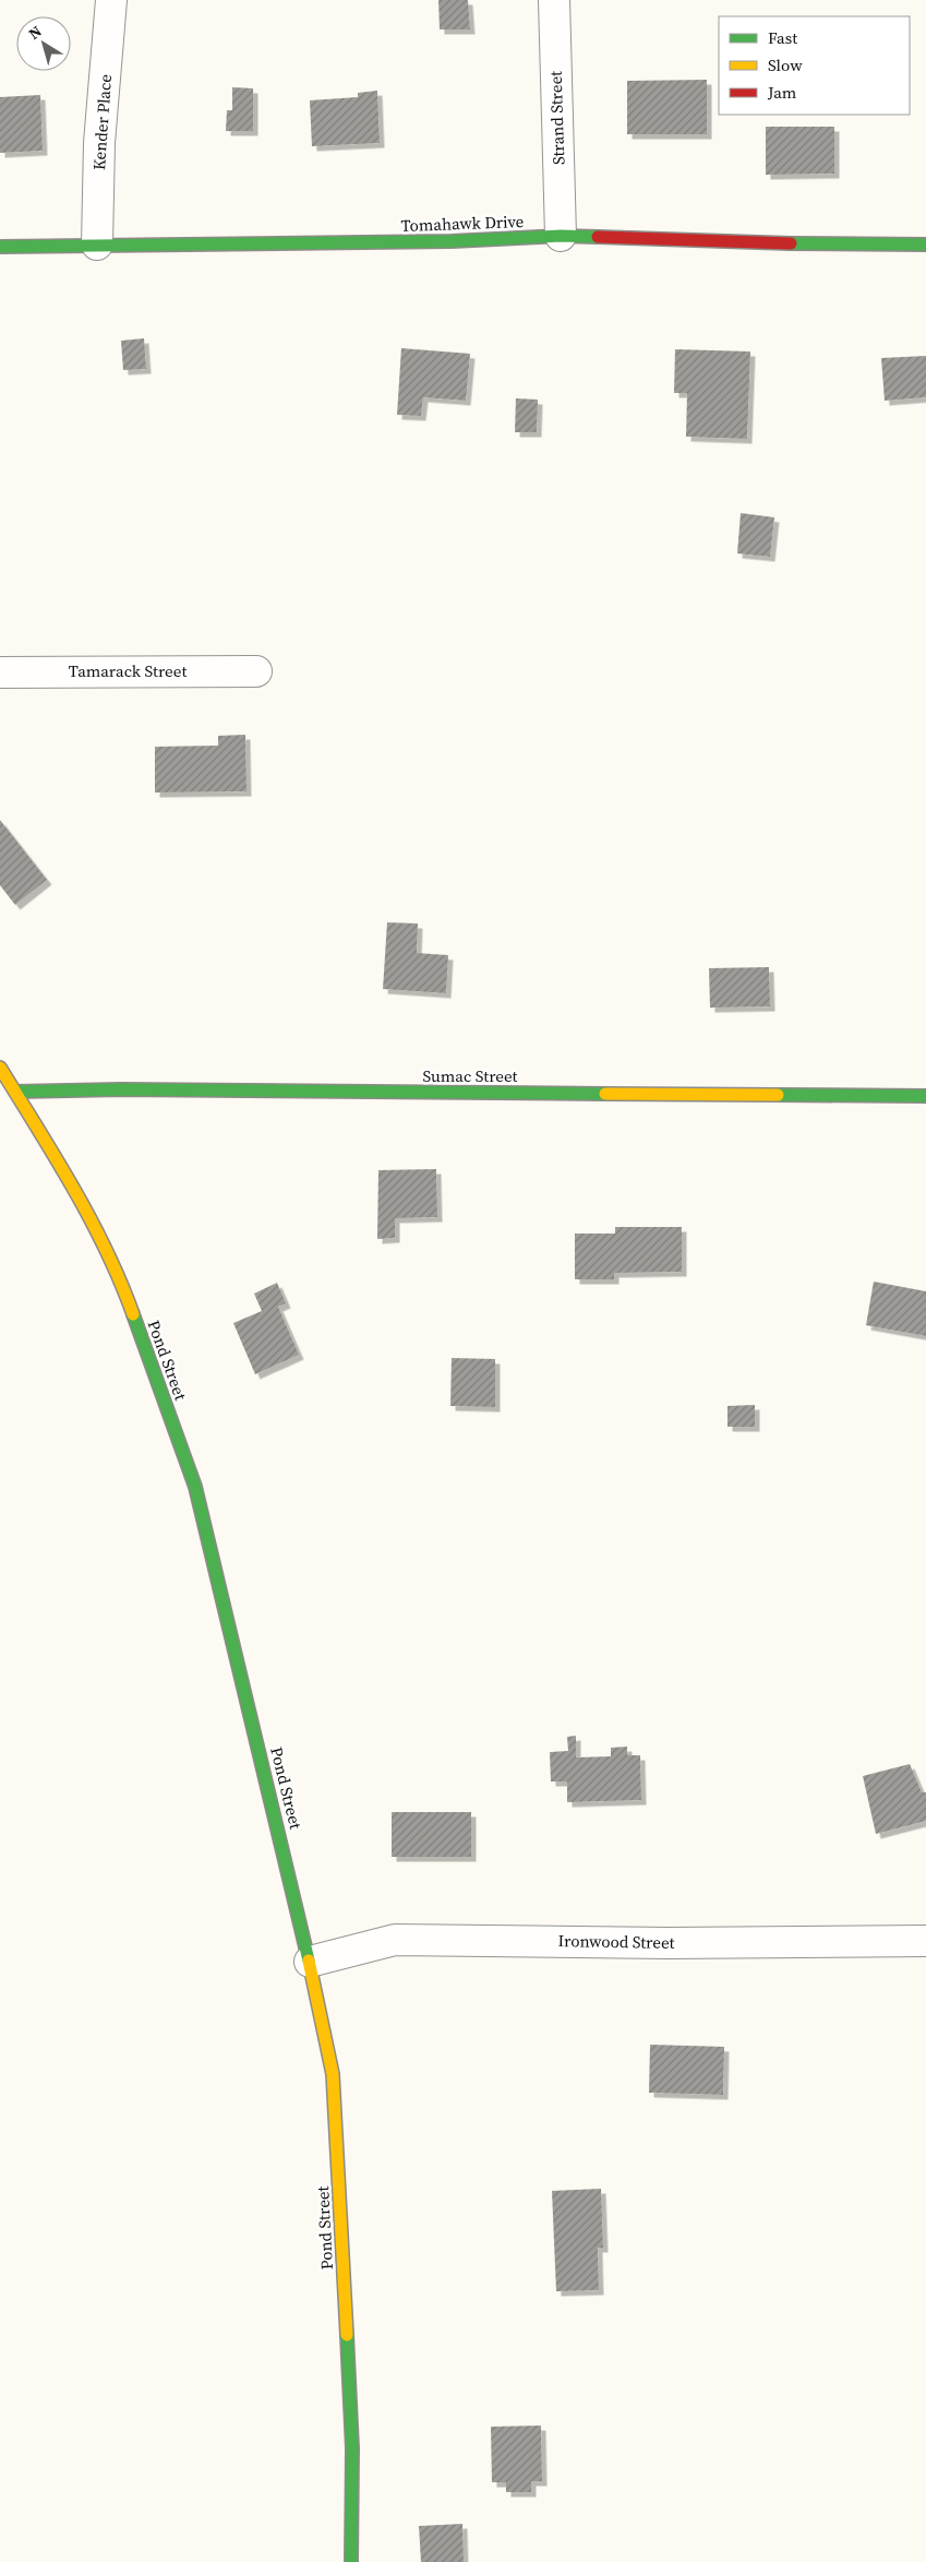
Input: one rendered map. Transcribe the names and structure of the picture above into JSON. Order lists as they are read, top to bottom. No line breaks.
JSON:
{"streets":{"street":["Strand Street","Kender Place","Tomahawk Drive","Tamarack Street","Sumac Street","Pond Street","Ironwood Street"]},"crossings":[["Strand Street","Tomahawk Drive"],["Kender Place","Tomahawk Drive"],["Sumac Street","Pond Street"],["Pond Street","Ironwood Street"]],"legend":["Fast","Slow","Jam"],"north":"top left"}
